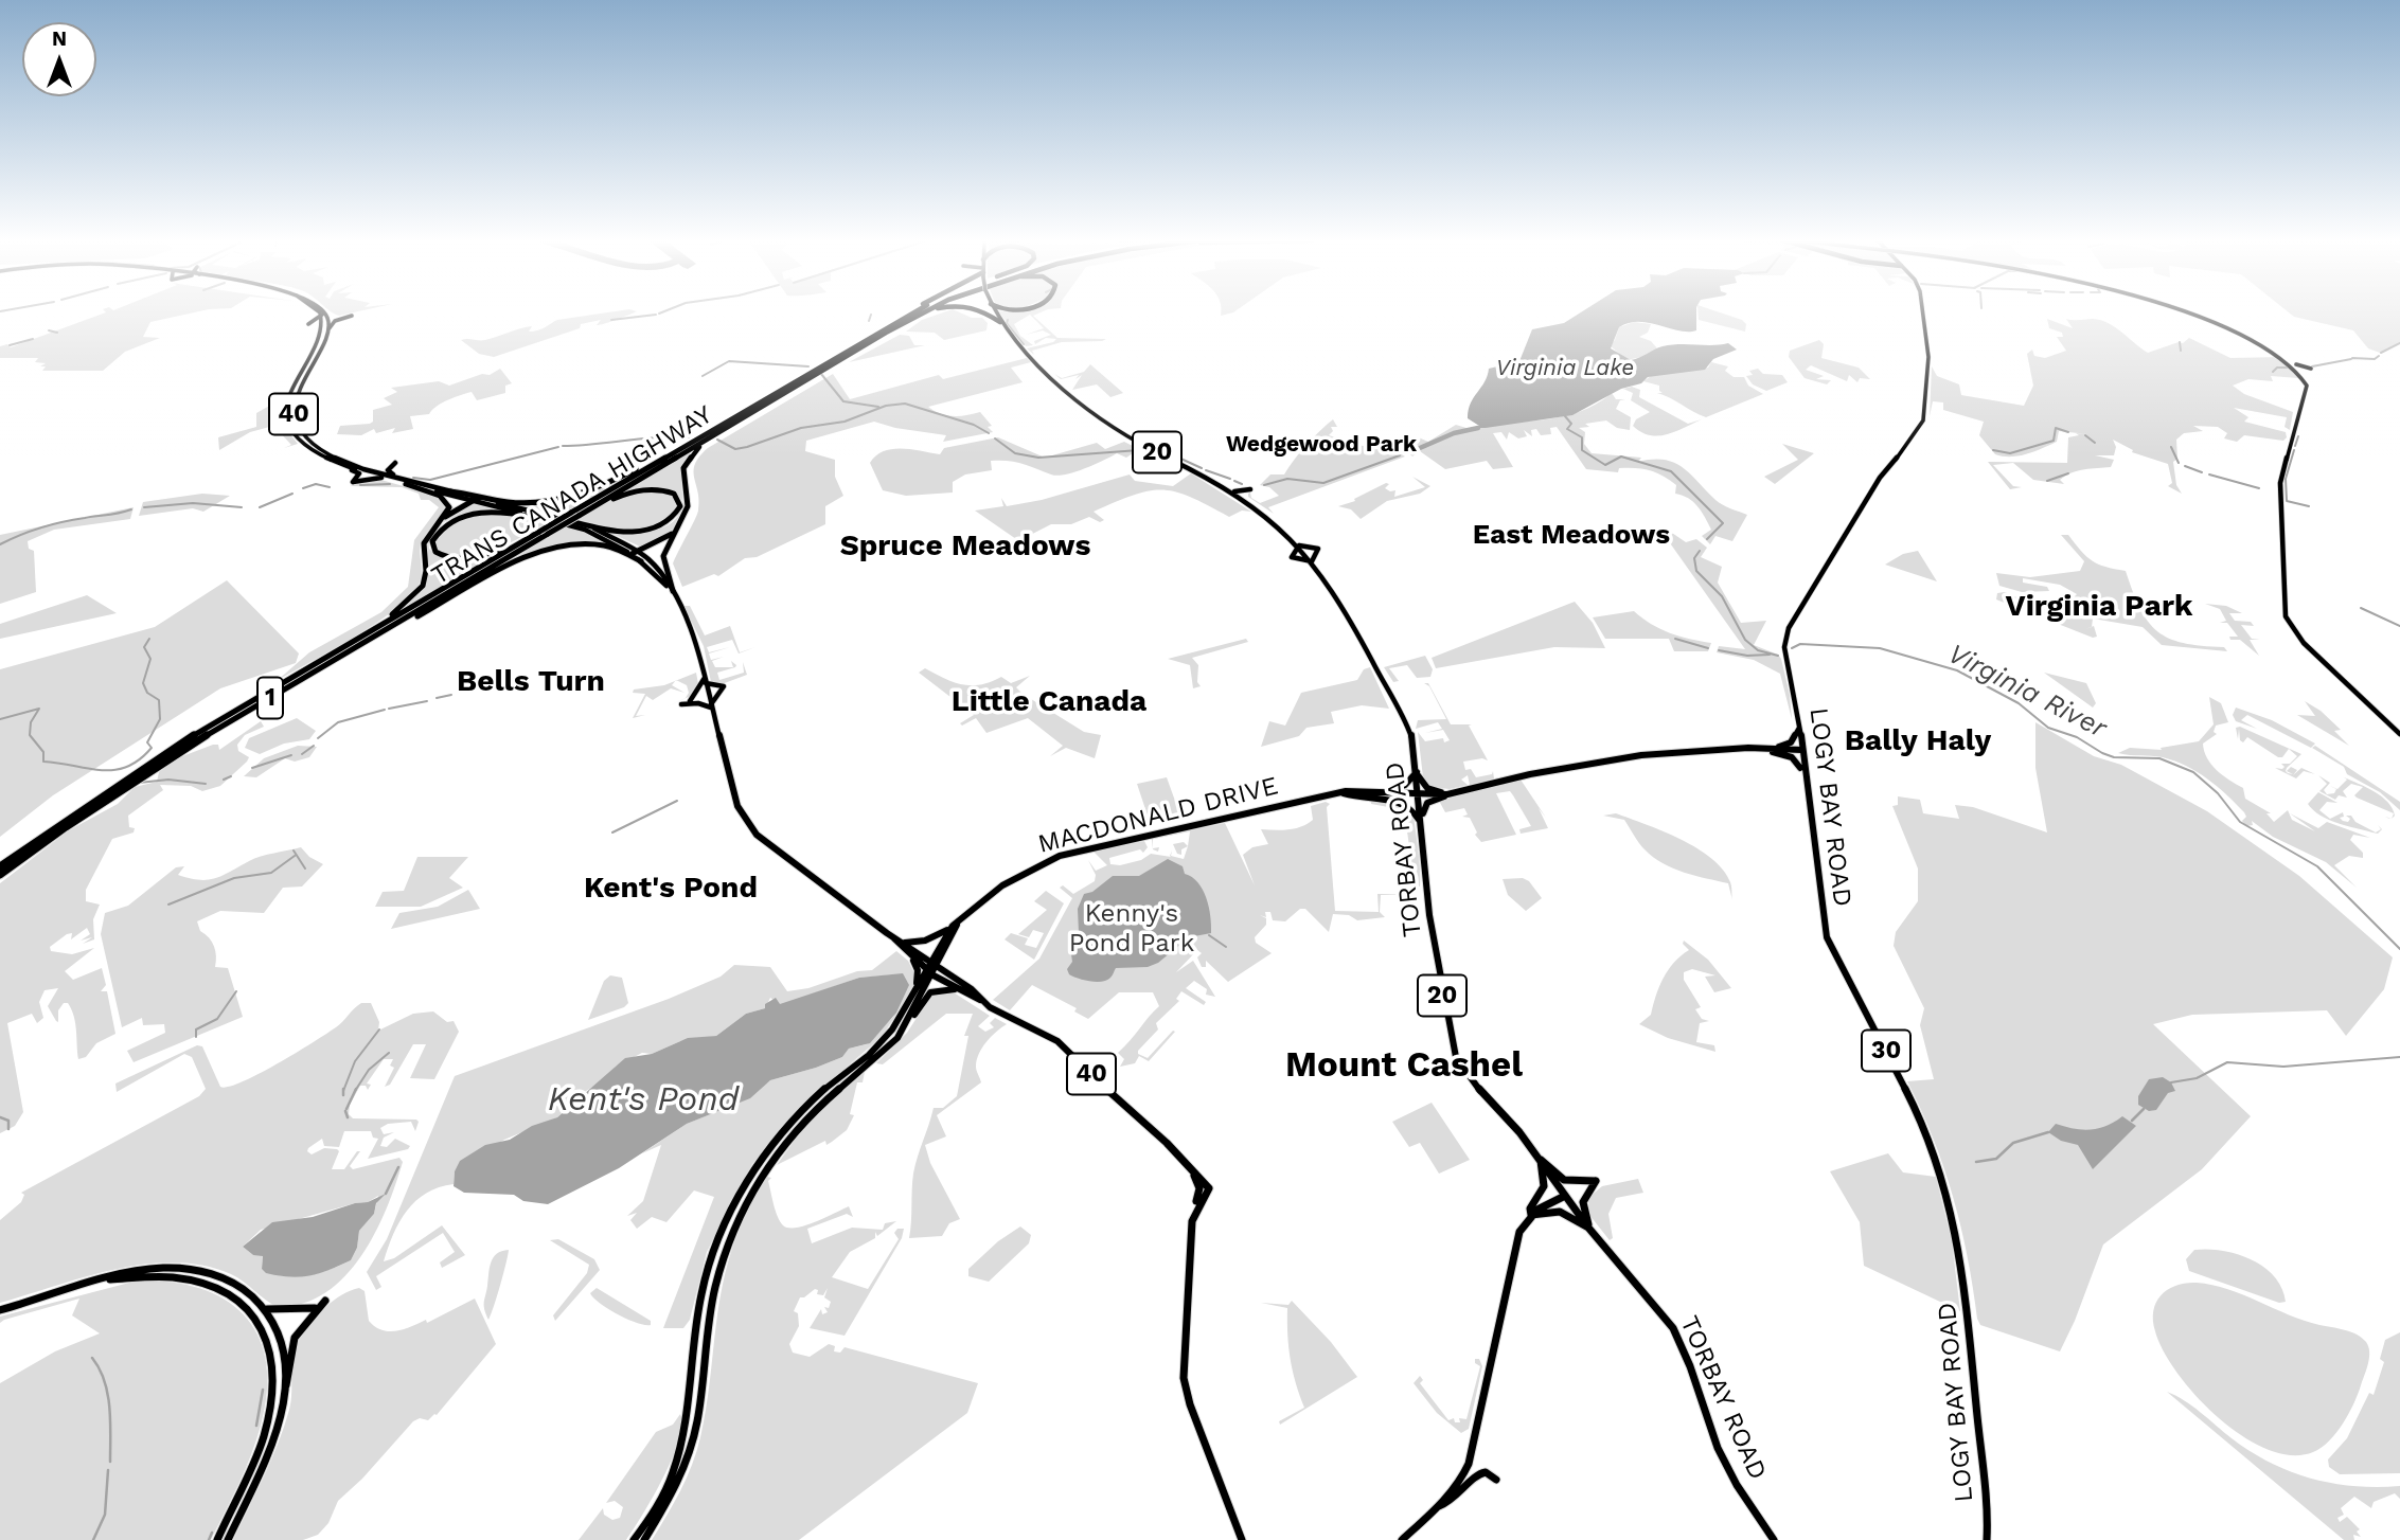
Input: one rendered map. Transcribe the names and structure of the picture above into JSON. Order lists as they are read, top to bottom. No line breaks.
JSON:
{"streets":{"highway":["TRANS CANADA HIGHWAY","1"],"main road":["40","20","LOGY BAY ROAD","MACDONALD DRIVE","TORBAY ROAD","30"]},"crossings":[["40","MACDONALD DRIVE"],["LOGY BAY ROAD","MACDONALD DRIVE"],["MACDONALD DRIVE","TORBAY ROAD"]],"districts":["Wedgewood Park","East Meadows","Spruce Meadows","Virginia Park","Bells Turn","Little Canada","Bally Haly","Kent's Pond","Mount Cashel"],"water":["Virginia Lake","Virginia River","Kent's Pond"],"parks":["Kenny's Pond Park"],"north":"top"}
